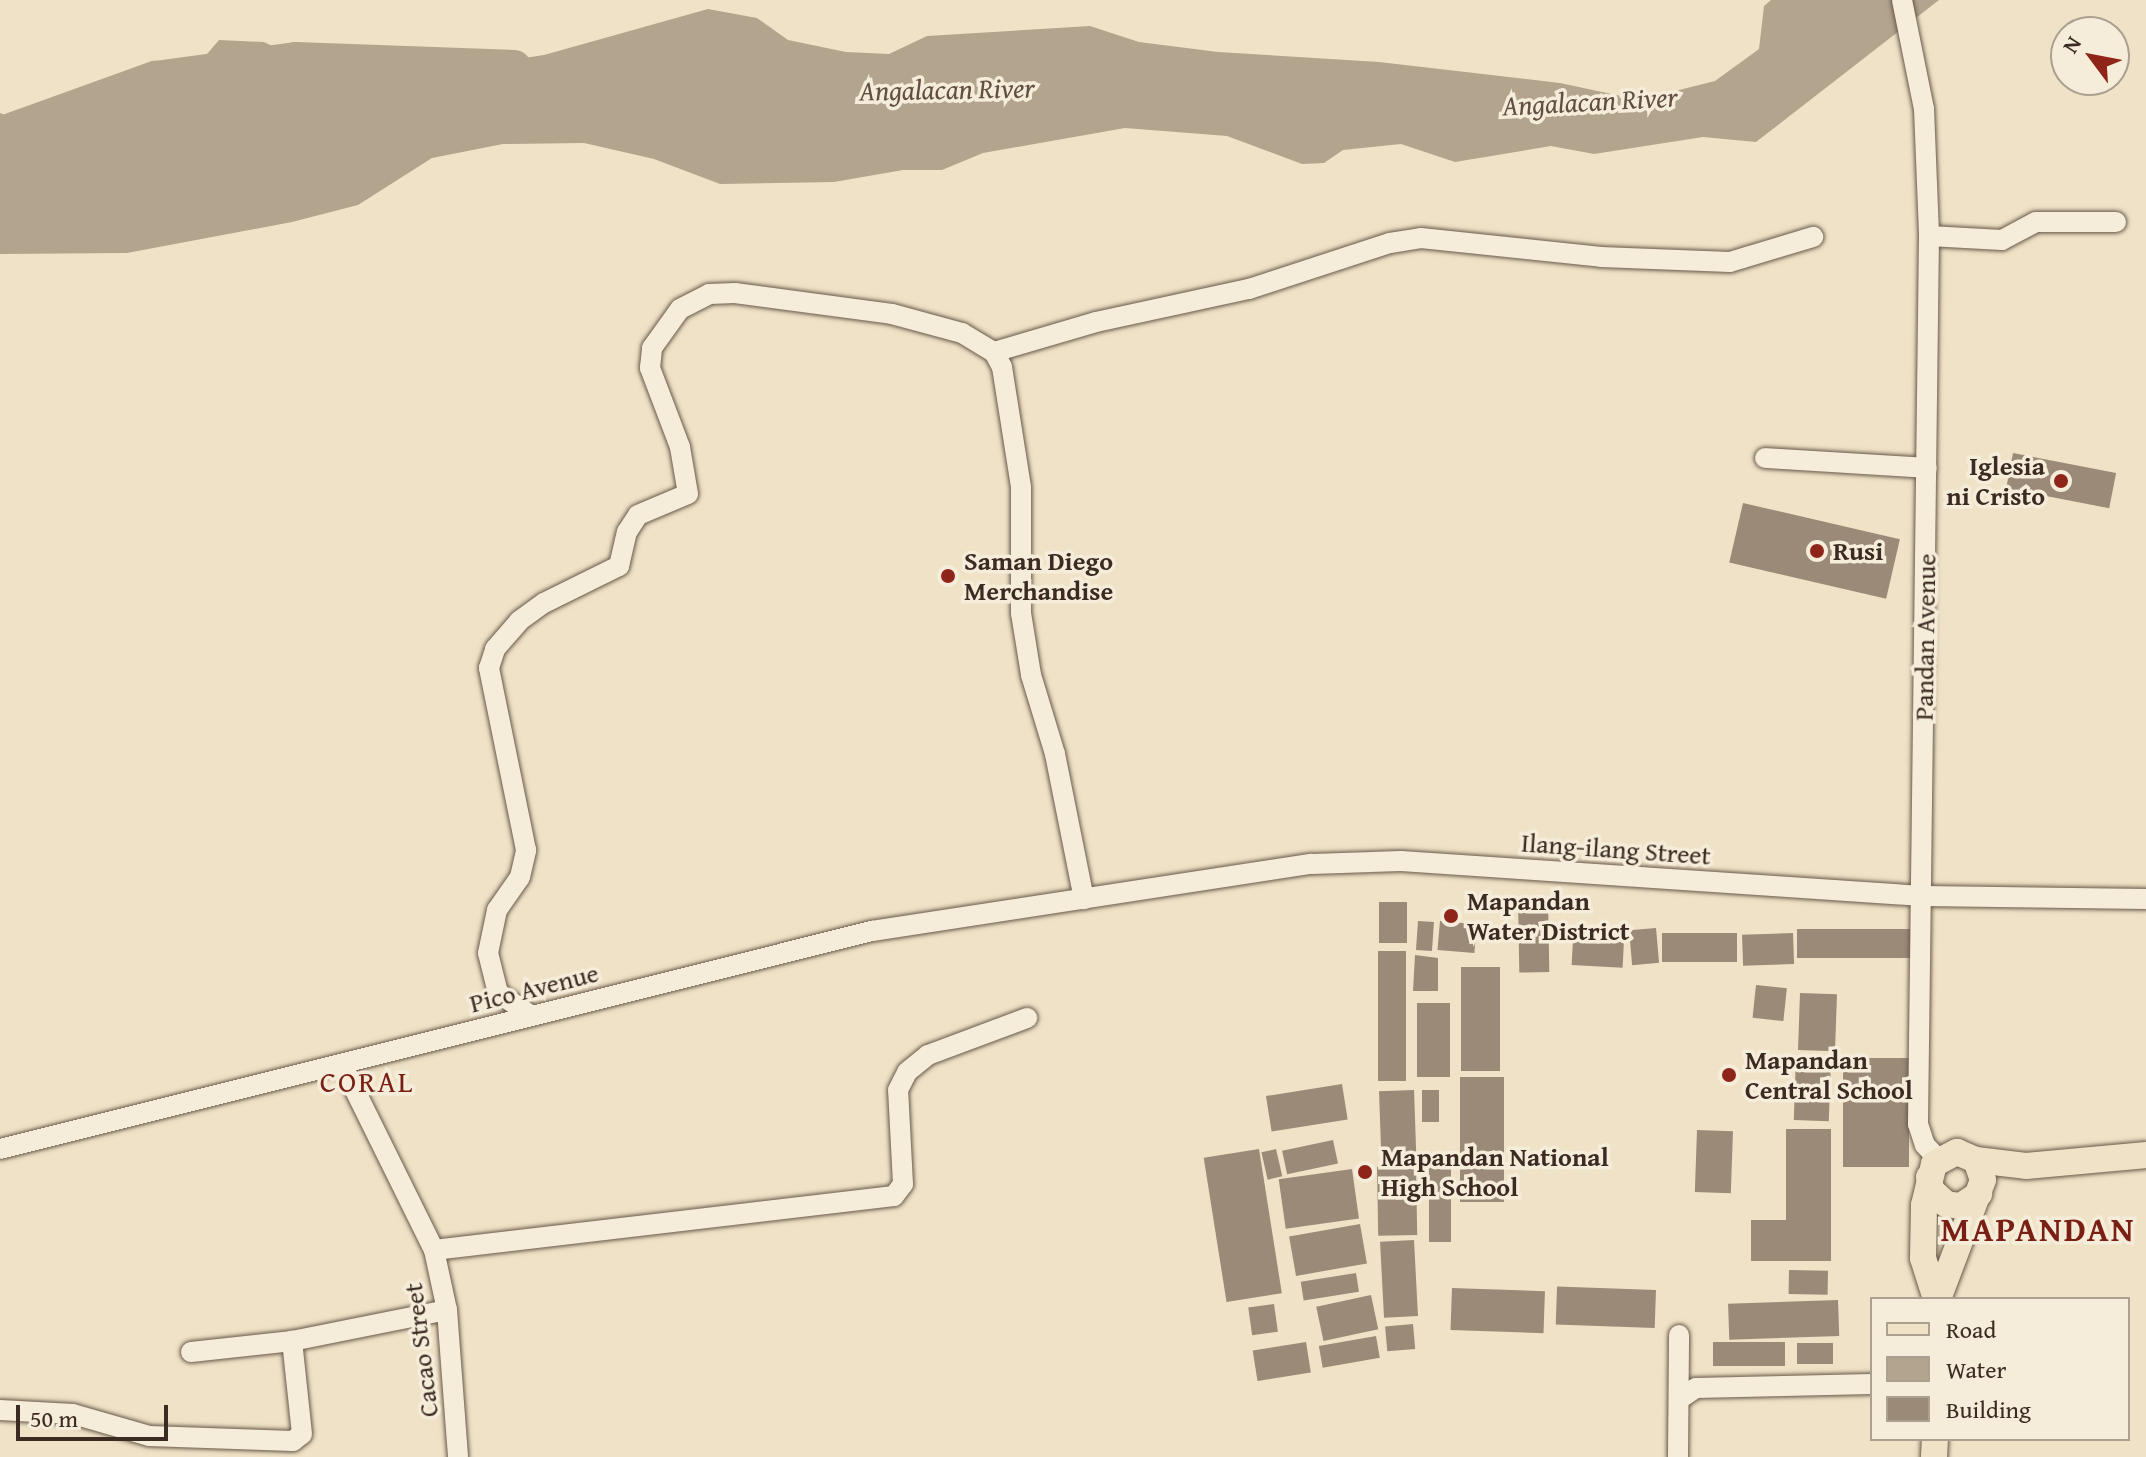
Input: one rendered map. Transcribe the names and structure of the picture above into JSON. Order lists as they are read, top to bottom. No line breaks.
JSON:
{"streets":{"main road":["Pandan Avenue"],"street":["Ilang-ilang Street","Pico Avenue","Cacao Street"]},"crossings":[["Pandan Avenue","Ilang-ilang Street"],["Ilang-ilang Street","Pico Avenue"],["Pico Avenue","Cacao Street"]],"districts":["CORAL","MAPANDAN"],"water":["Angalacan River"],"places":["Iglesia ni Cristo","Rusi","Saman Diego Merchandise","Mapandan Water District","Mapandan Central School","Mapandan National High School"],"legend":["Road","Water","Building"],"scale_bar":"50 m","north":"top left"}
